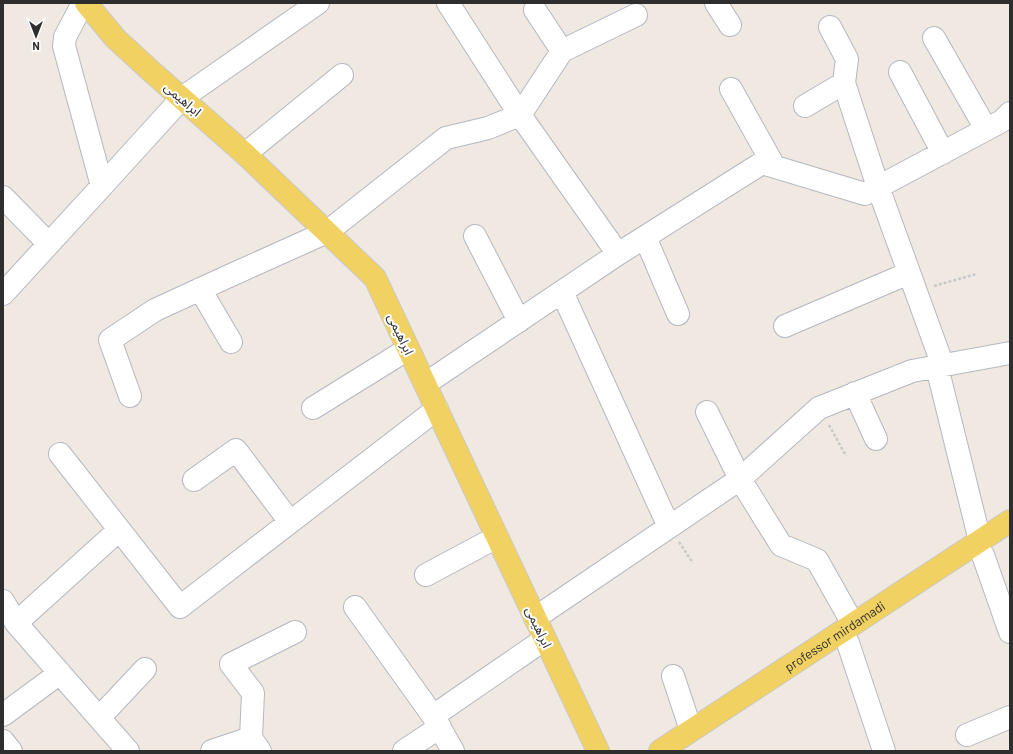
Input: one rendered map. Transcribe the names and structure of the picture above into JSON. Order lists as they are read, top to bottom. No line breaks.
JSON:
{"streets":{"main road":["ابراهیمی","professor mirdamadi"]},"north":"bottom"}
